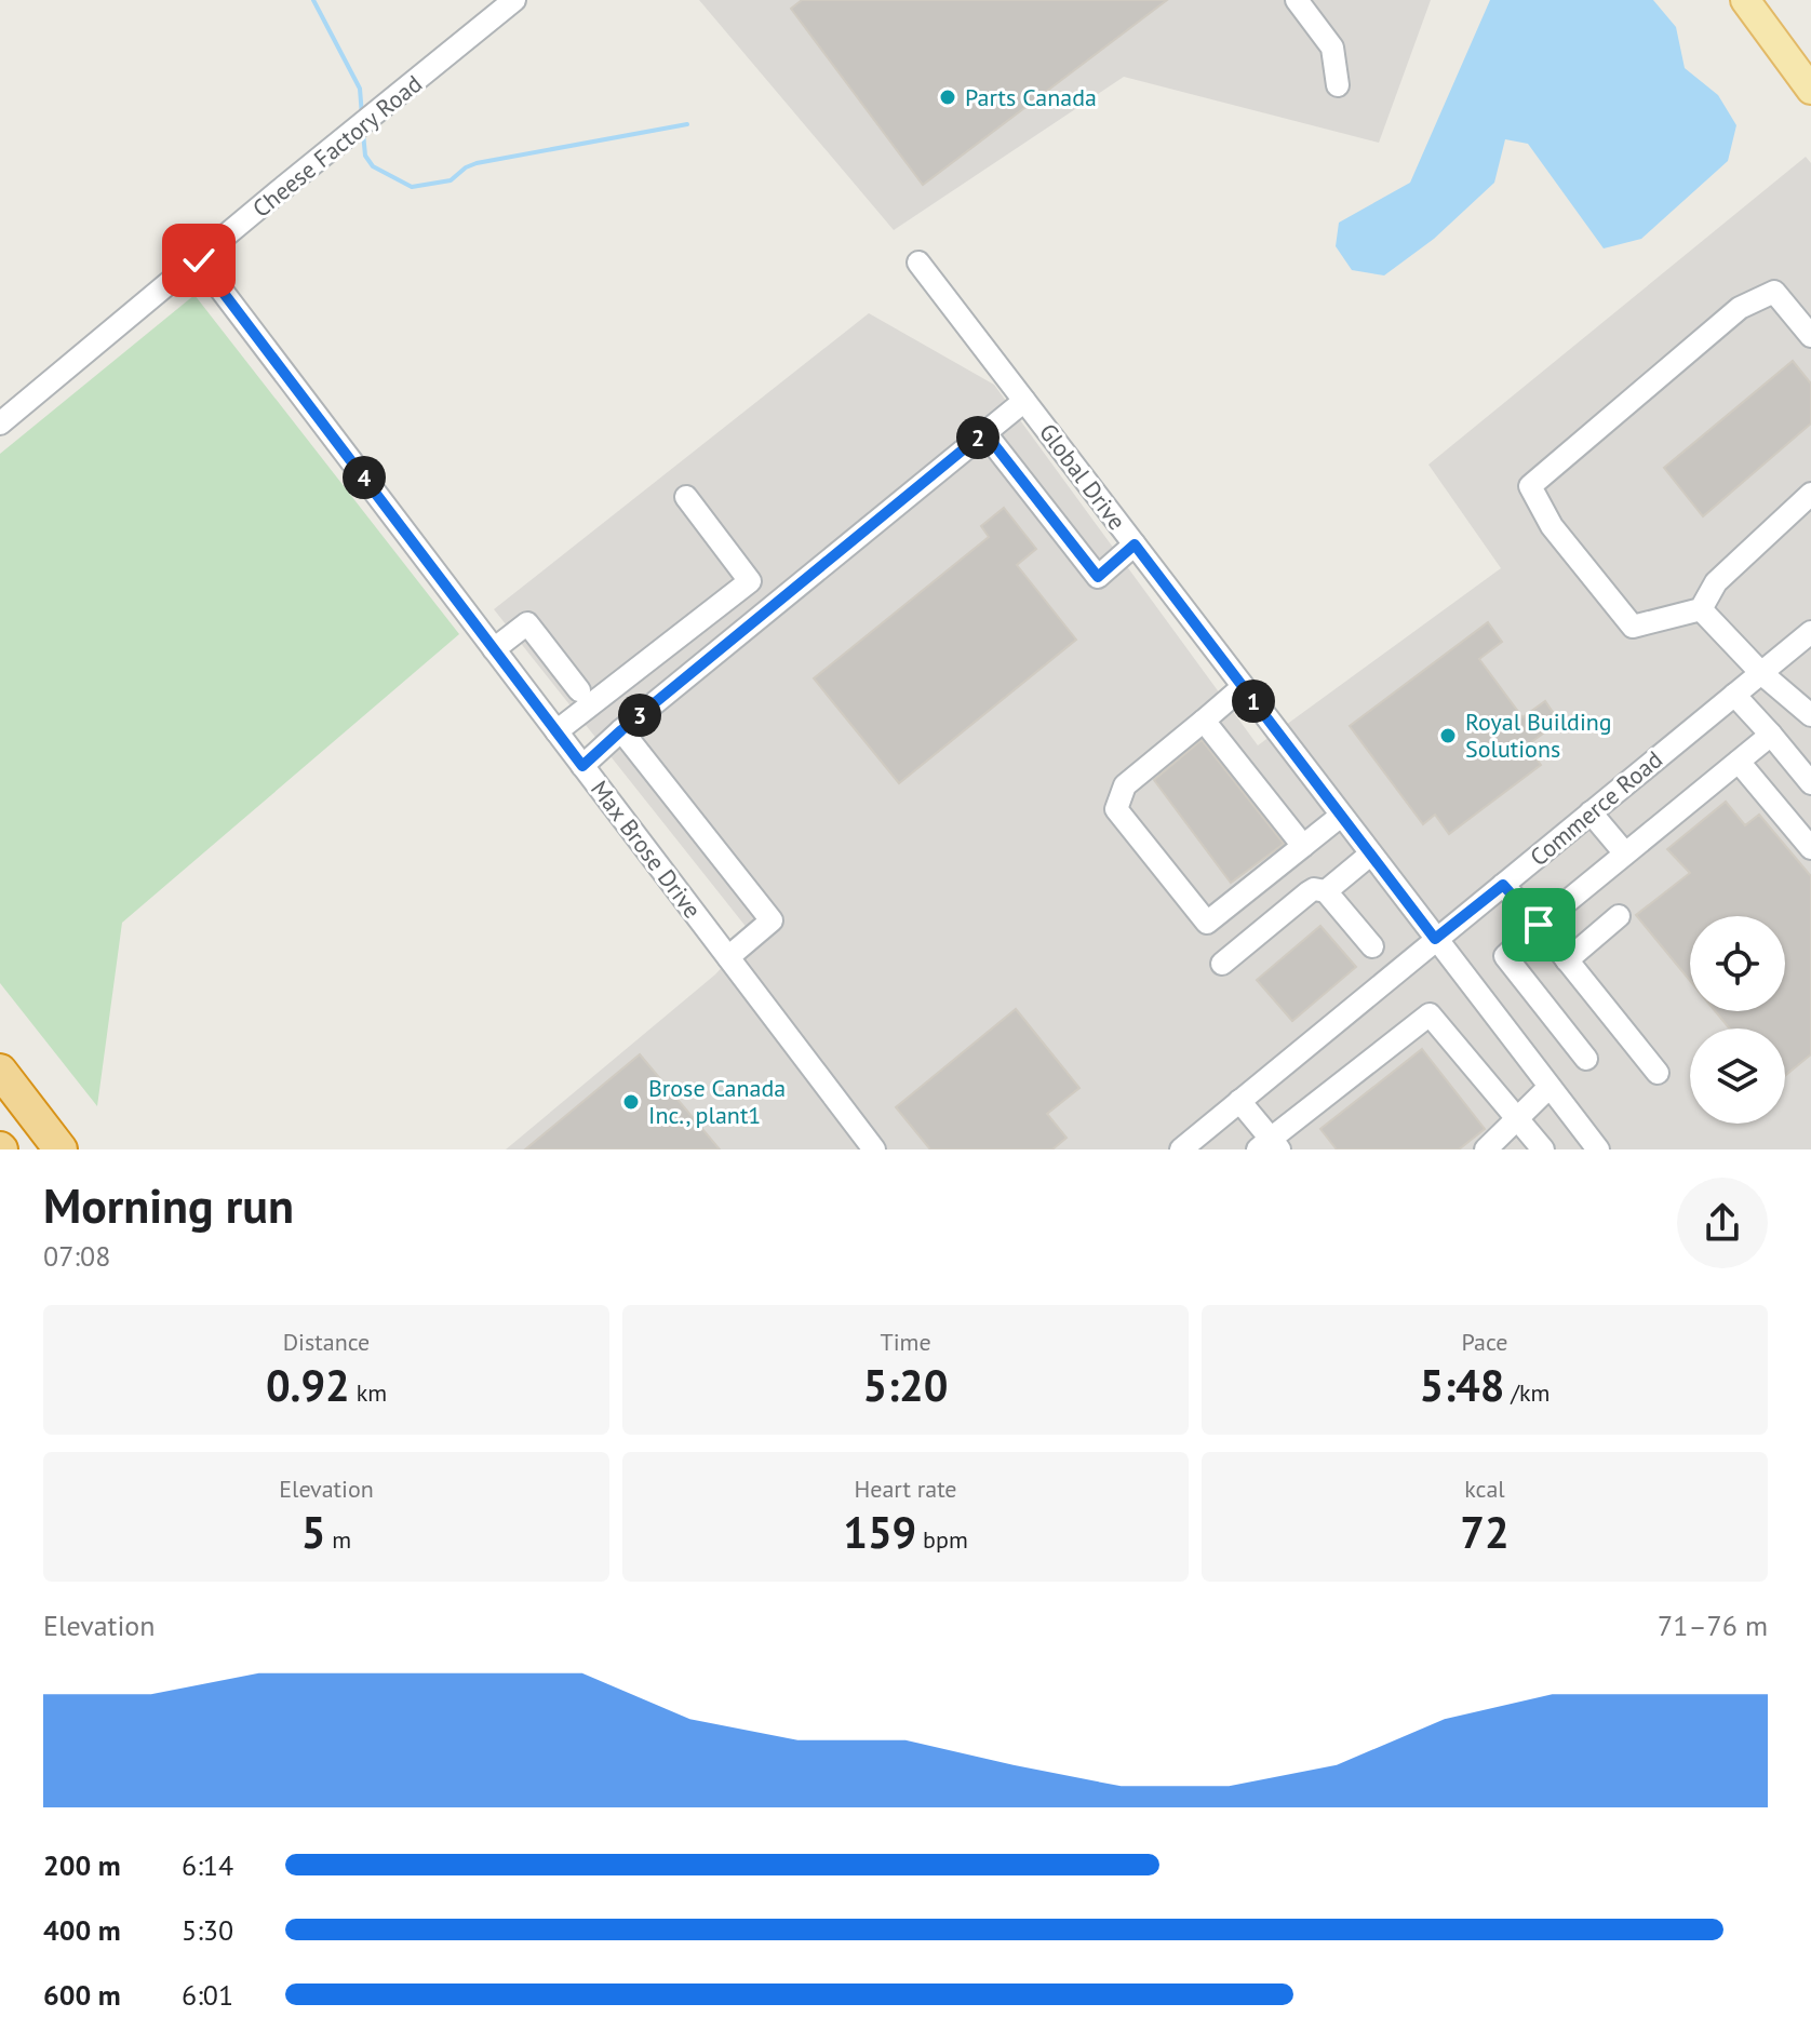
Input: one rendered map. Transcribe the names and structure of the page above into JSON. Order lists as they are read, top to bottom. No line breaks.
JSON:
{"streets":{"street":["Cheese Factory Road","Global Drive","Commerce Road","Max Brose Drive"]},"crossings":[["Cheese Factory Road","Max Brose Drive"],["Global Drive","Commerce Road"]],"places":["Parts Canada","Royal Building Solutions","Brose Canada Inc., plant1"],"page":{"pins":["2","4","1","3"],"heading":["Morning run","07:08"],"stats":[["Distance","0.92 km"],["Time","5:20"],["Pace","5:48 /km"],["Elevation","5 m"],["Heart rate","159 bpm"],["kcal","72"]],"chart":["Elevation","71–76 m"],"list":[{"name":"200 m","note":"6:14"},{"name":"400 m","note":"5:30"},{"name":"600 m","note":"6:01"}]}}
